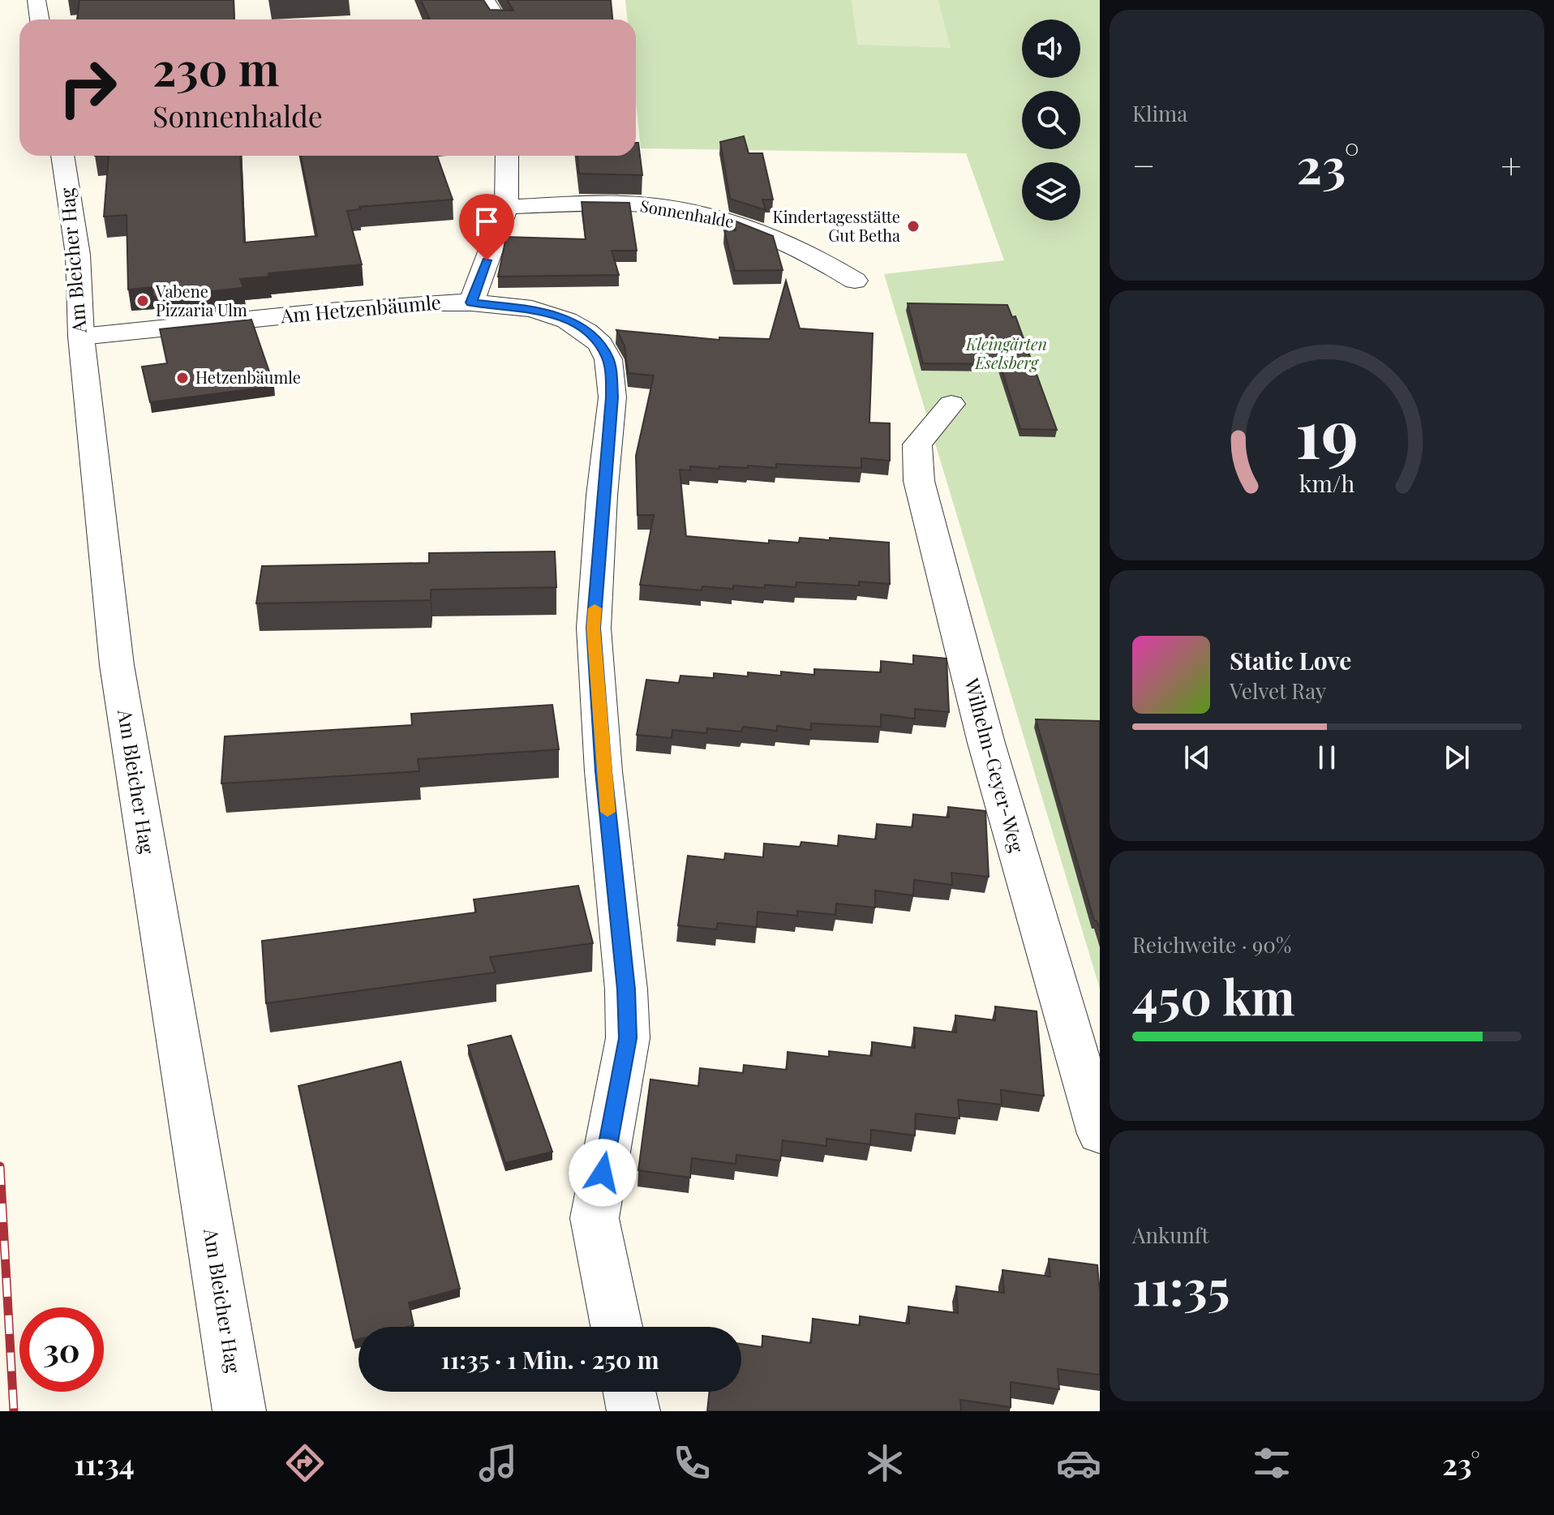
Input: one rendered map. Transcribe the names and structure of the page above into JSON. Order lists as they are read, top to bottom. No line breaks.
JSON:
{"streets":{"street":["Sonnenhalde","Am Bleicher Hag","Am Hetzenbäumle","Wilhelm-Geyer-Weg"]},"crossings":[["Am Bleicher Hag","Am Hetzenbäumle"]],"parks":["Kleingärten Eselsberg"],"places":["Kindertagesstätte Gut Betha","Vabene Pizzaria Ulm","Hetzenbäumle"],"page":{"tile":["Klima",["Reichweite · 90%","450 km"],["Ankunft","11:35"]],"turn":["230 m","Sonnenhalde"],"heat":["−","23°","+"],"song":["Static Love","Velvet Ray"],"limit":"30","trip":"11:35 · 1 Min. · 250 m","tabs":["11:34","23°"],"gauge":["19","km/h"]}}
